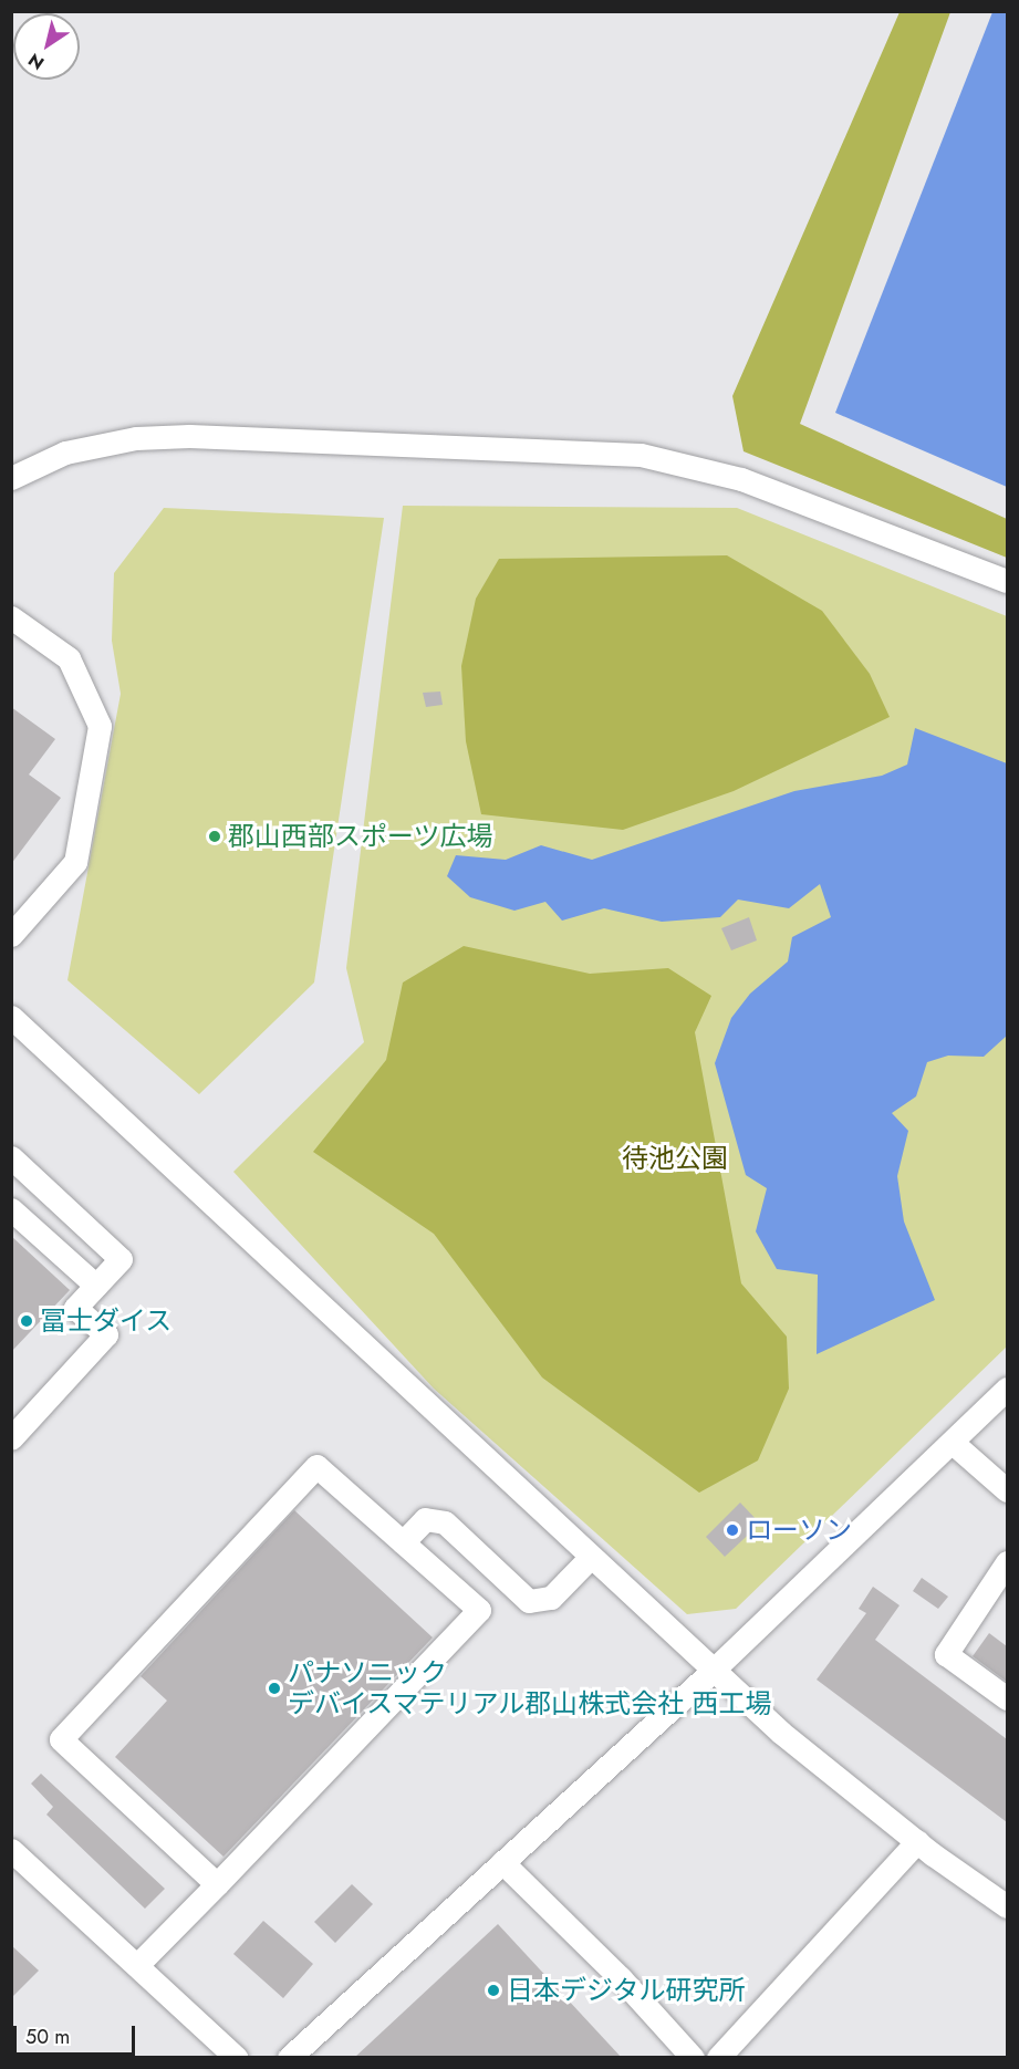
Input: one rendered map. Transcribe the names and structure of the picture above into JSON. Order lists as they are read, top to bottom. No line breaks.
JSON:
{"parks":["待池公園"],"places":["郡山西部スポーツ広場","冨士ダイス","ローソン","パナソニック デバイスマテリアル郡山株式会社 西工場","日本デジタル研究所"],"scale_bar":"50 m","north":"bottom left"}
